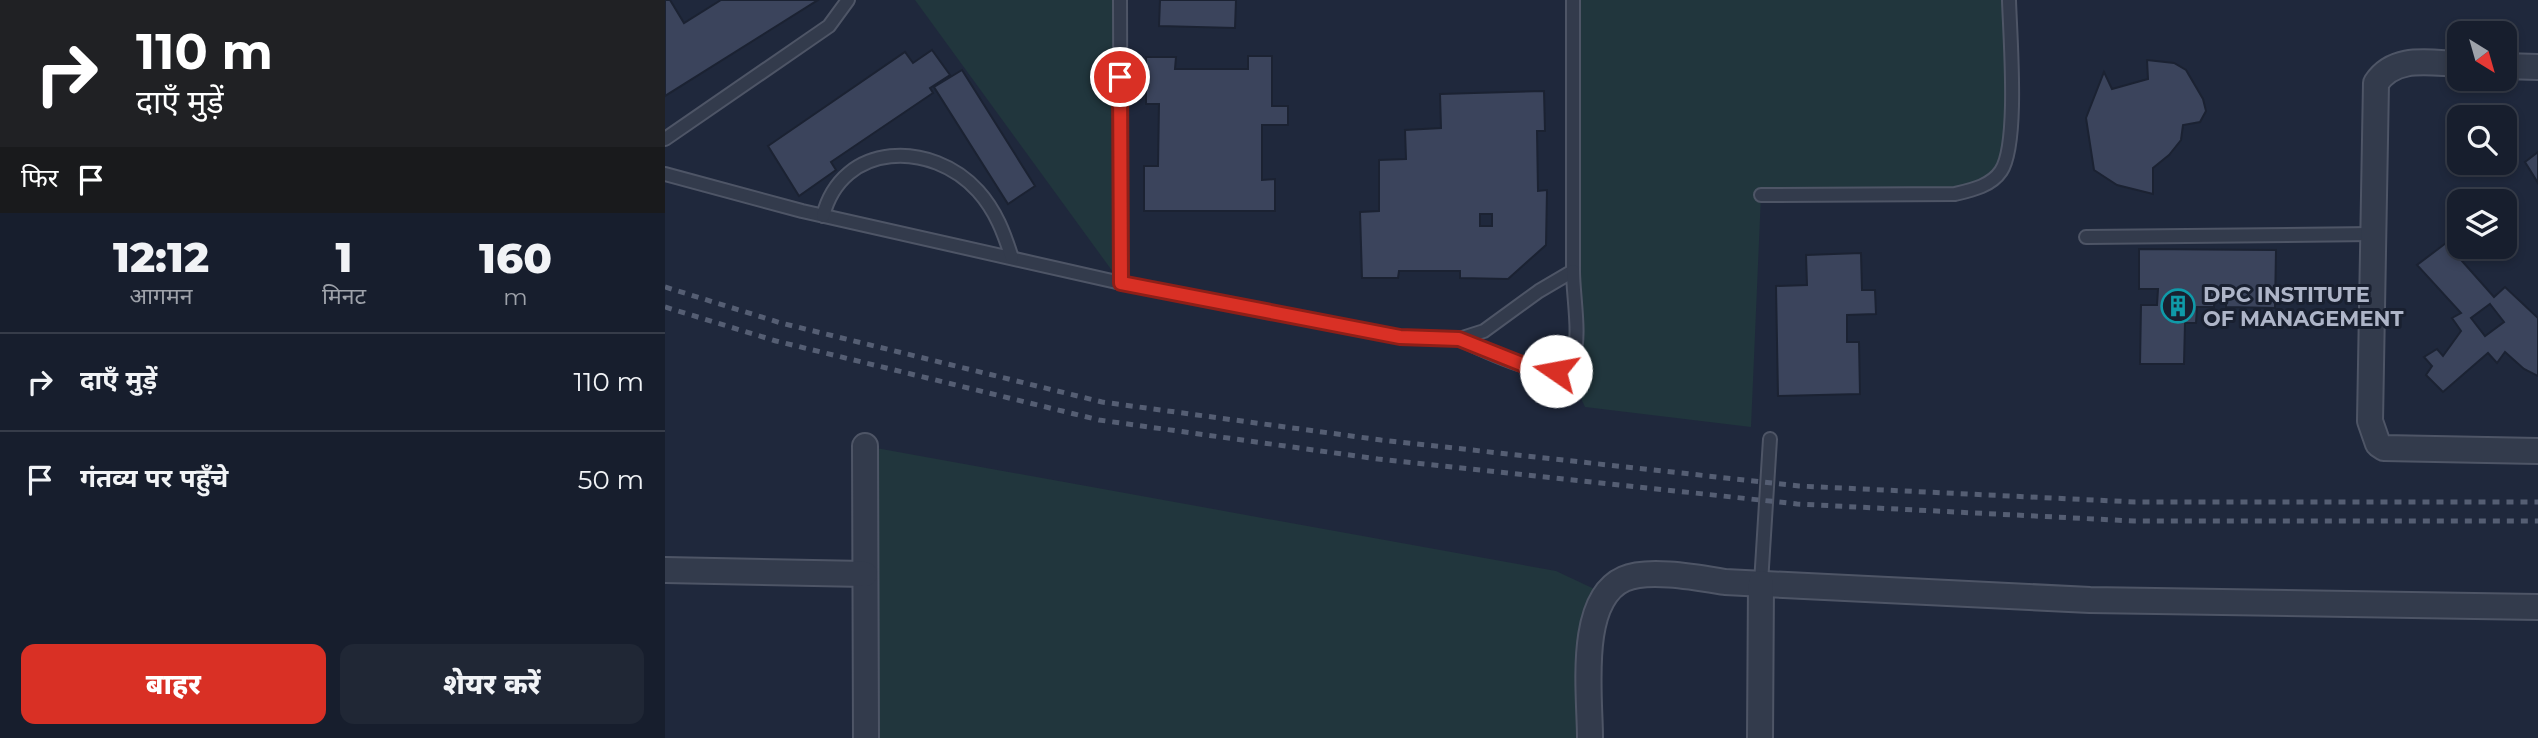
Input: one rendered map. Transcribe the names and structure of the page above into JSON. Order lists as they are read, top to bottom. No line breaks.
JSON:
{"places":{"building":["DPC INSTITUTE OF MANAGEMENT"]},"north":"bottom right","page":{"turn":["110 m","दाएँ मुड़ें"],"then":"फिर","eta":["12:12","आगमन","1","मिनट","160","m"],"list":[{"name":"दाएँ मुड़ें","value":"110 m"},{"name":"गंतव्य पर पहुँचे","value":"50 m"}],"buttons":["बाहर","शेयर करें"]}}
